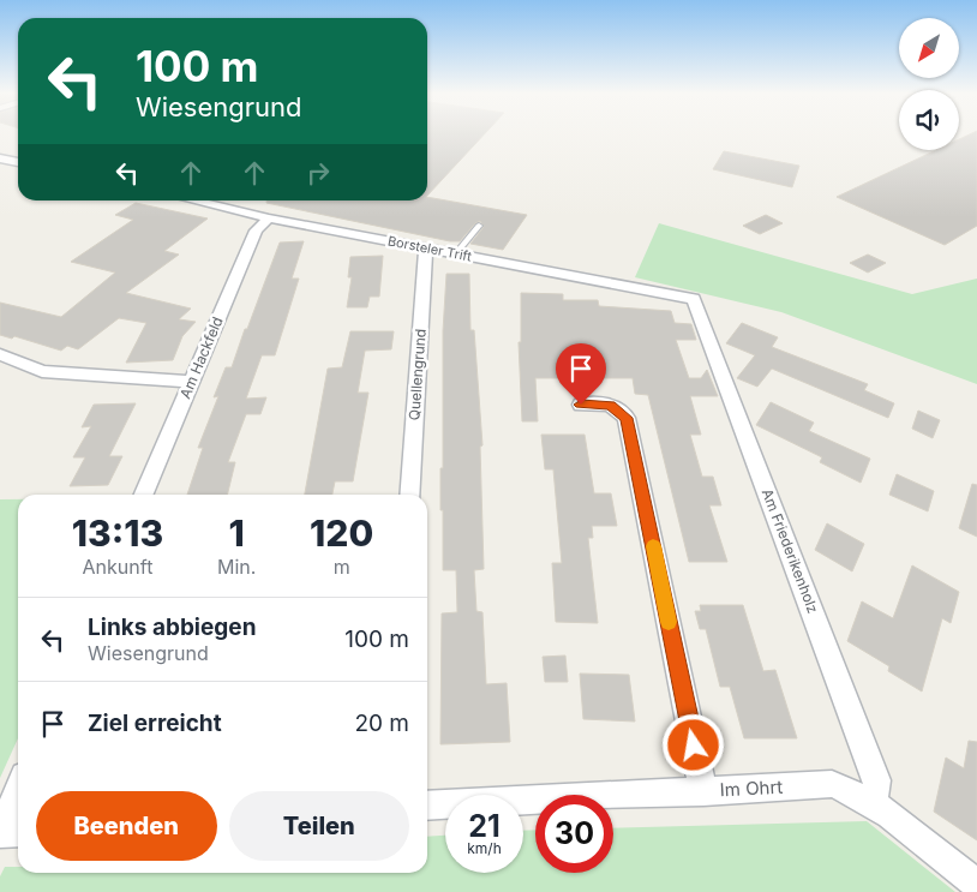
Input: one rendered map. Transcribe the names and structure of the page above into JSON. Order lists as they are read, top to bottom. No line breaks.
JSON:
{"streets":{"street":["Borsteler Trift","Am Hackfeld","Quellengrund","Am Friederikenholz","Im Ohrt"]},"crossings":[["Borsteler Trift","Am Hackfeld"],["Borsteler Trift","Quellengrund"],["Borsteler Trift","Am Friederikenholz"],["Am Friederikenholz","Im Ohrt"]],"north":"bottom left","page":{"turn":["100 m","Wiesengrund"],"eta":["13:13","Ankunft","1","Min.","120","m"],"list":[{"name":"Links abbiegen","note":"Wiesengrund","value":"100 m"},{"name":"Ziel erreicht","value":"20 m"}],"buttons":["Beenden","Teilen"],"speed":"21 km/h","limit":"30"}}
